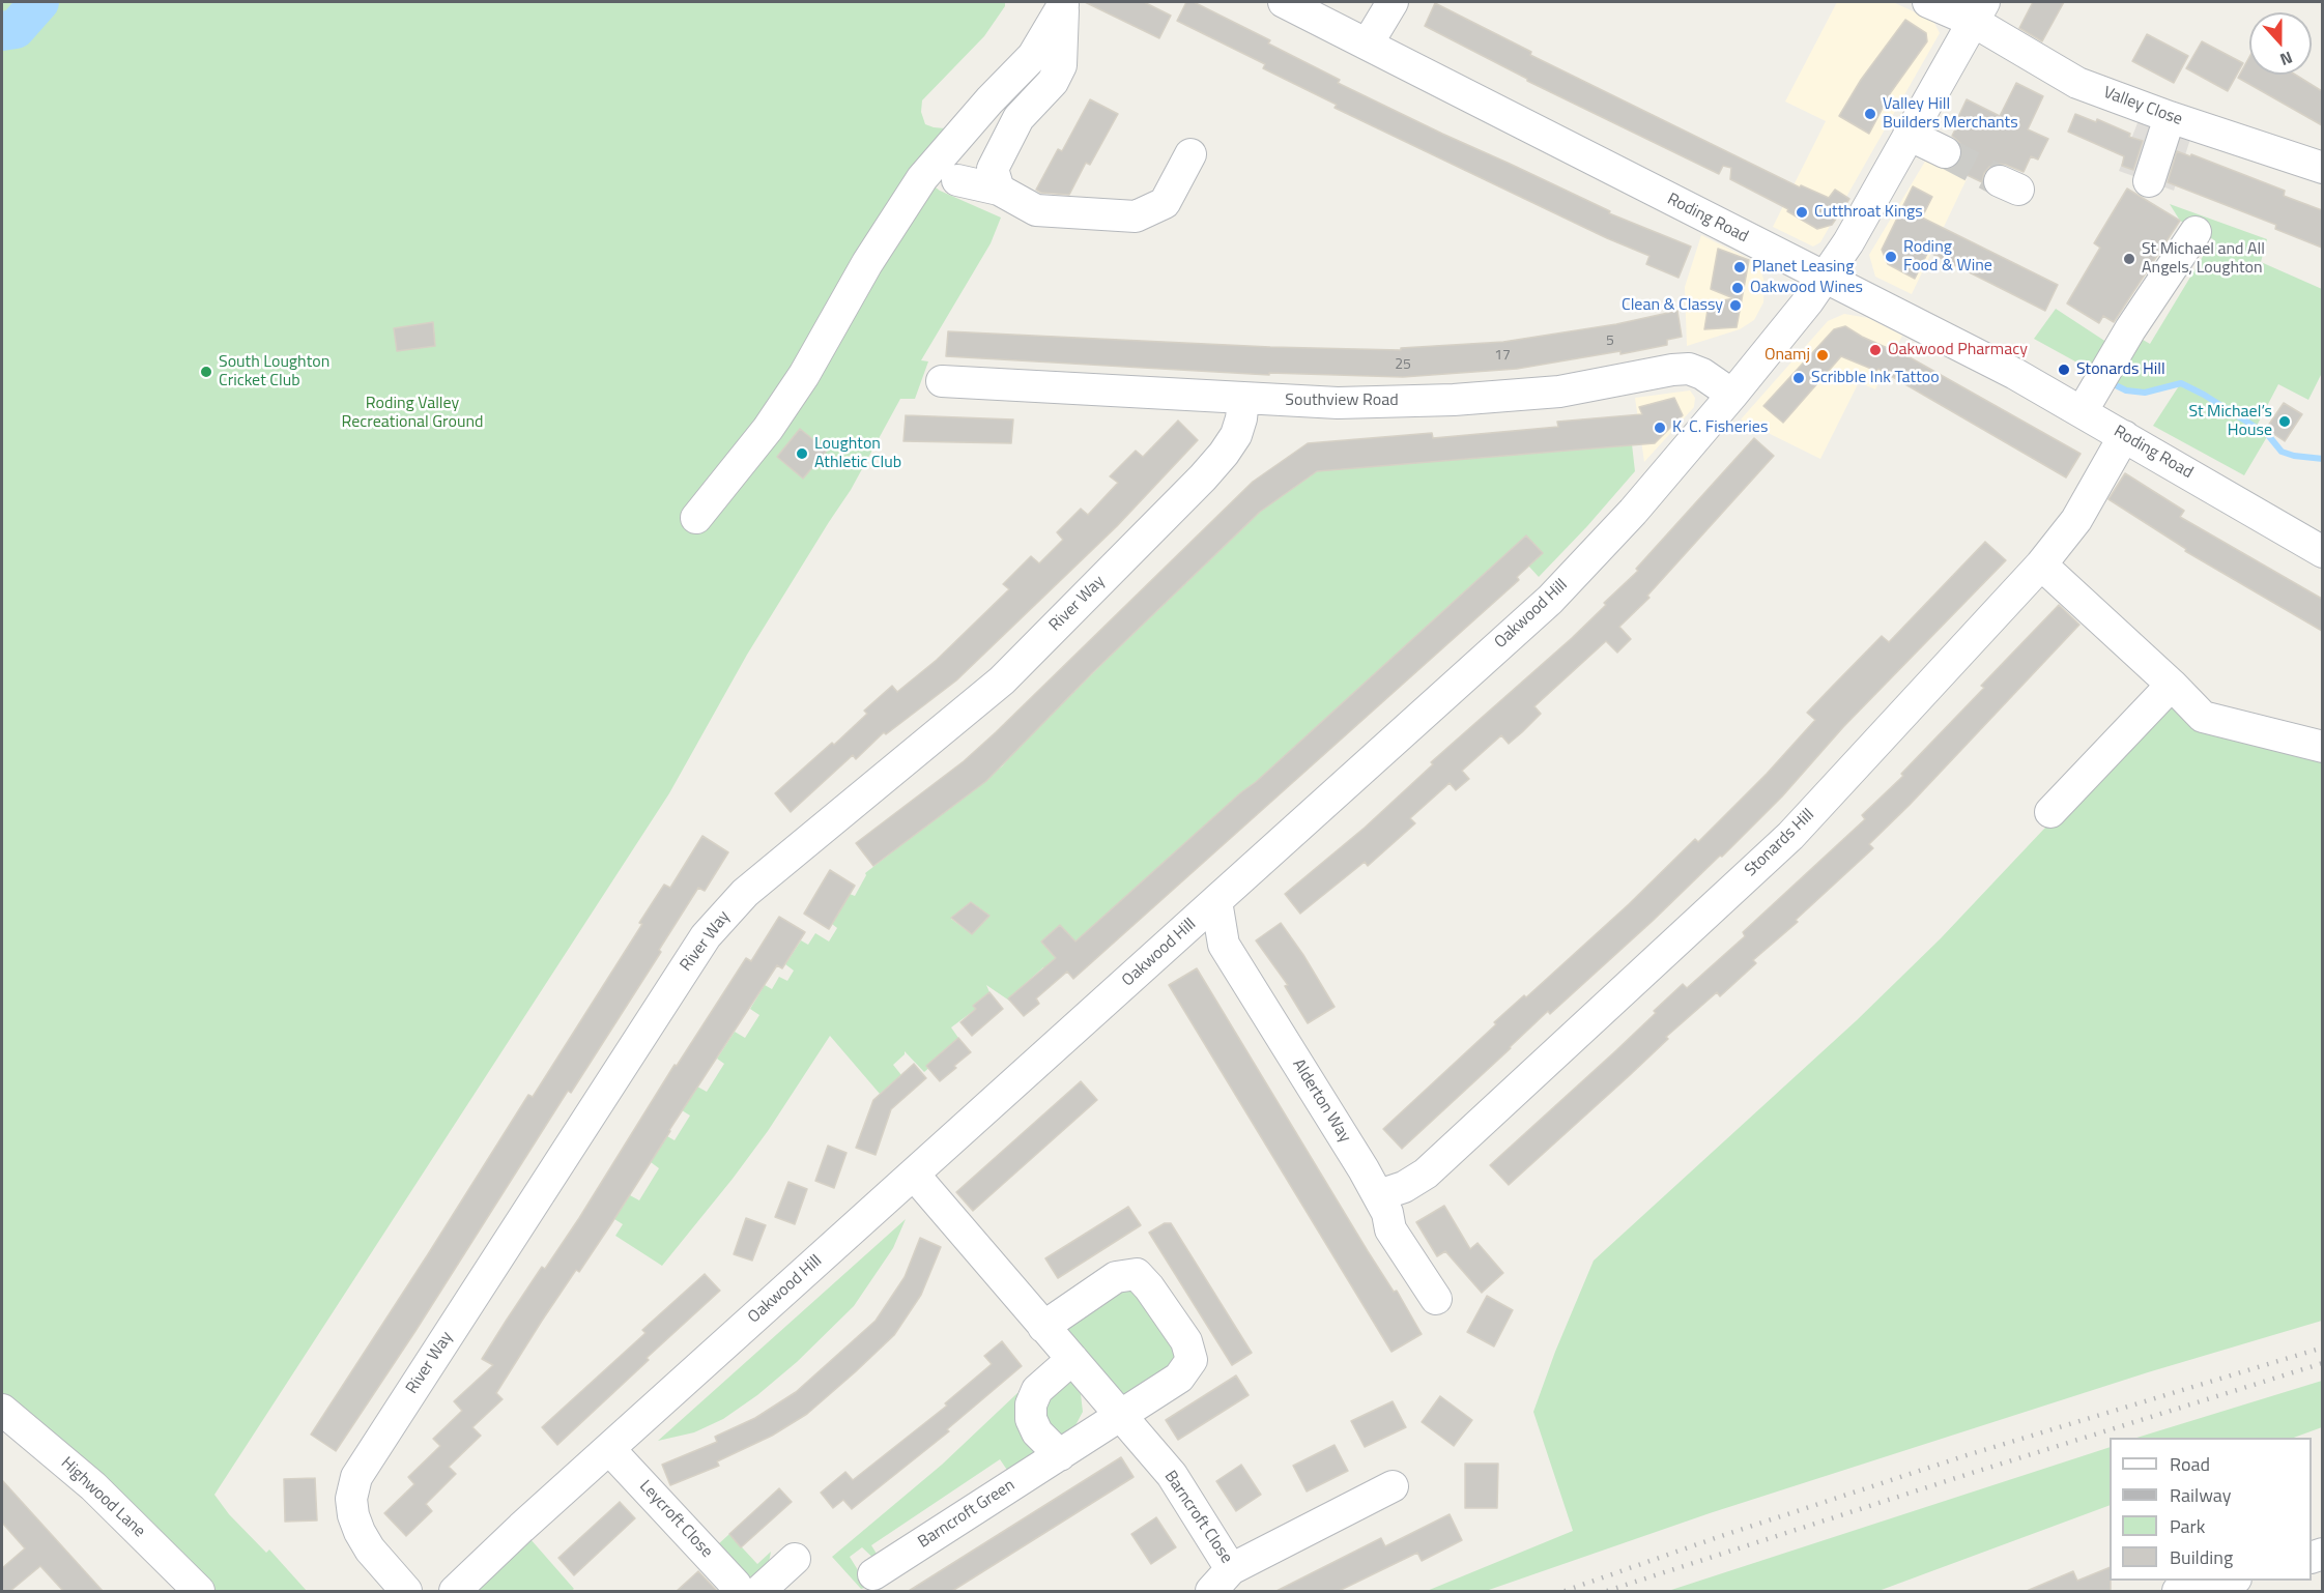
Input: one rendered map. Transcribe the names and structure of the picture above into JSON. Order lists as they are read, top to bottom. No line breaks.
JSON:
{"streets":{"street":["Valley Close","Roding Road","Southview Road","River Way","Oakwood Hill","Stonards Hill","Alderton Way","Highwood Lane","Barncroft Green","Barncroft Close","Leycroft Close"]},"crossings":[["Valley Close","Oakwood Hill"],["Roding Road","Oakwood Hill"],["Roding Road","Stonards Hill"],["Southview Road","River Way"],["Southview Road","Oakwood Hill"],["Oakwood Hill","Alderton Way"],["Oakwood Hill","Barncroft Close"],["Oakwood Hill","Leycroft Close"],["Stonards Hill","Alderton Way"],["Barncroft Green","Barncroft Close"]],"parks":["Roding Valley Recreational Ground"],"places":["Valley Hill Builders Merchants","Cutthroat Kings","Roding Food & Wine","St Michael and All Angels, Loughton","Planet Leasing","Oakwood Wines","Clean & Classy","Oakwood Pharmacy","Onamj","Stonards Hill","South Loughton Cricket Club","Scribble Ink Tattoo","St Michael’s House","K. C. Fisheries","Loughton Athletic Club"],"house_numbers":["5","17","25"],"legend":["Road","Railway","Park","Building"],"north":"bottom"}
